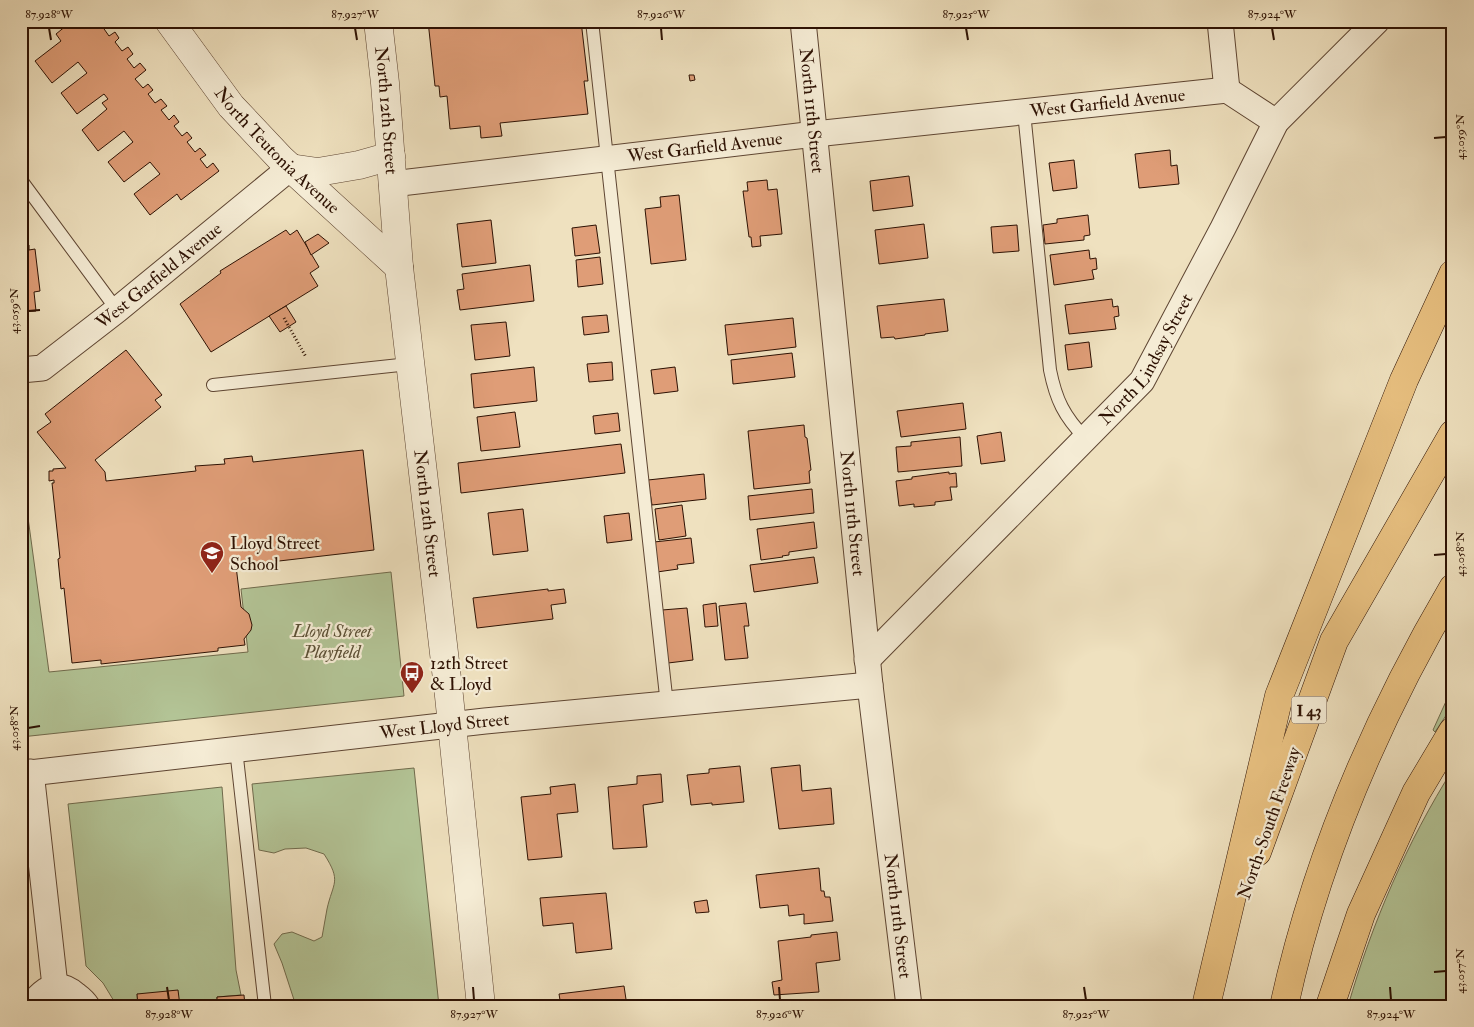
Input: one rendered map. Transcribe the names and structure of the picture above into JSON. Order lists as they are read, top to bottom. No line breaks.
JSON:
{"streets":{"highway":["I 43","North-South Freeway"],"street":["West Garfield Avenue","North 12th Street","North 11th Street","North Teutonia Avenue","North Lindsay Street","West Lloyd Street"]},"crossings":[["West Garfield Avenue","North 12th Street"],["West Garfield Avenue","North 11th Street"],["West Garfield Avenue","North Teutonia Avenue"],["North 12th Street","North Teutonia Avenue"],["North 12th Street","West Lloyd Street"],["North 11th Street","North Lindsay Street"],["North 11th Street","West Lloyd Street"]],"parks":["Lloyd Street Playfield"],"places":{"school or university":["Lloyd Street School"],"bus stop":["12th Street & Lloyd"]},"coordinates":["87.928°W","87.927°W","87.926°W","87.925°W","87.924°W","43.059°N","43.058°N","43.057°N"]}
